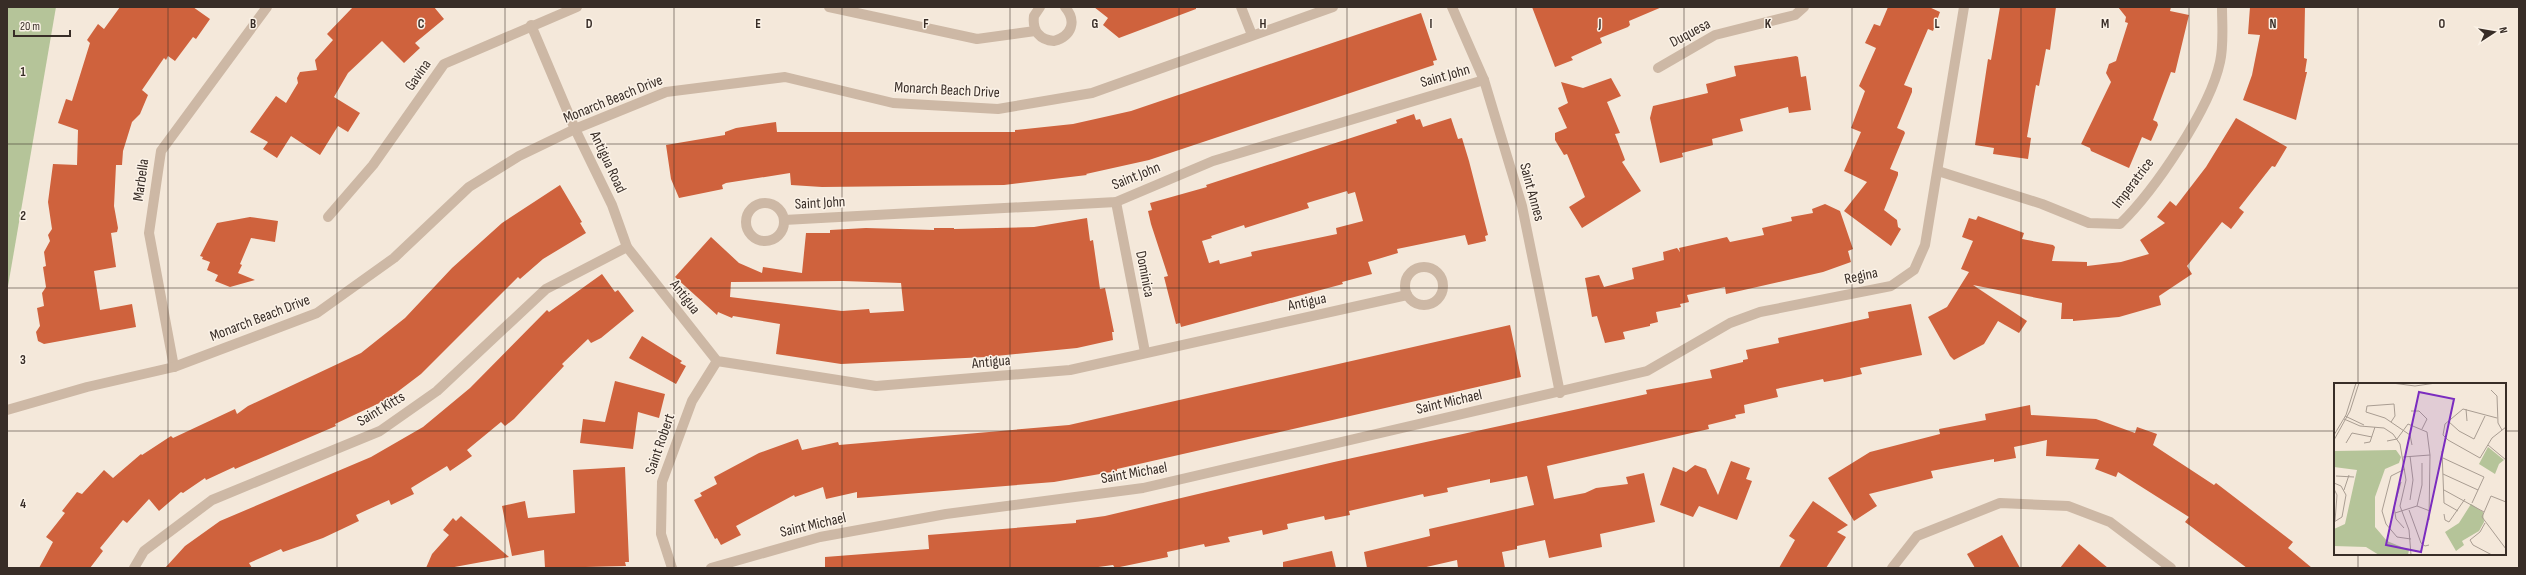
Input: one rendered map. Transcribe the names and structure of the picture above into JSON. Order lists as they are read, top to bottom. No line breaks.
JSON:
{"streets":{"street":["Duquesa","Gavina","Saint John","Monarch Beach Drive","Antigua Road","Marbella","Imperatrice","Saint Annes","Dominica","Regina","Antigua","Saint Michael","Saint Kitts","Saint Robert"]},"crossings":[["Gavina","Antigua Road"],["Saint John","Saint Annes"],["Saint John","Dominica"],["Monarch Beach Drive","Antigua Road"],["Monarch Beach Drive","Marbella"],["Antigua Road","Antigua"],["Antigua Road","Saint Kitts"],["Imperatrice","Regina"],["Saint Annes","Regina"],["Saint Annes","Saint Michael"],["Dominica","Antigua"],["Regina","Saint Michael"],["Antigua","Saint Kitts"],["Antigua","Saint Robert"]],"scale_bar":"20 m","north":"right","grid":{"columns":["B","C","D","E","F","G","H","I","J","K","L","M","N","O"],"rows":["1","2","3","4"]}}
